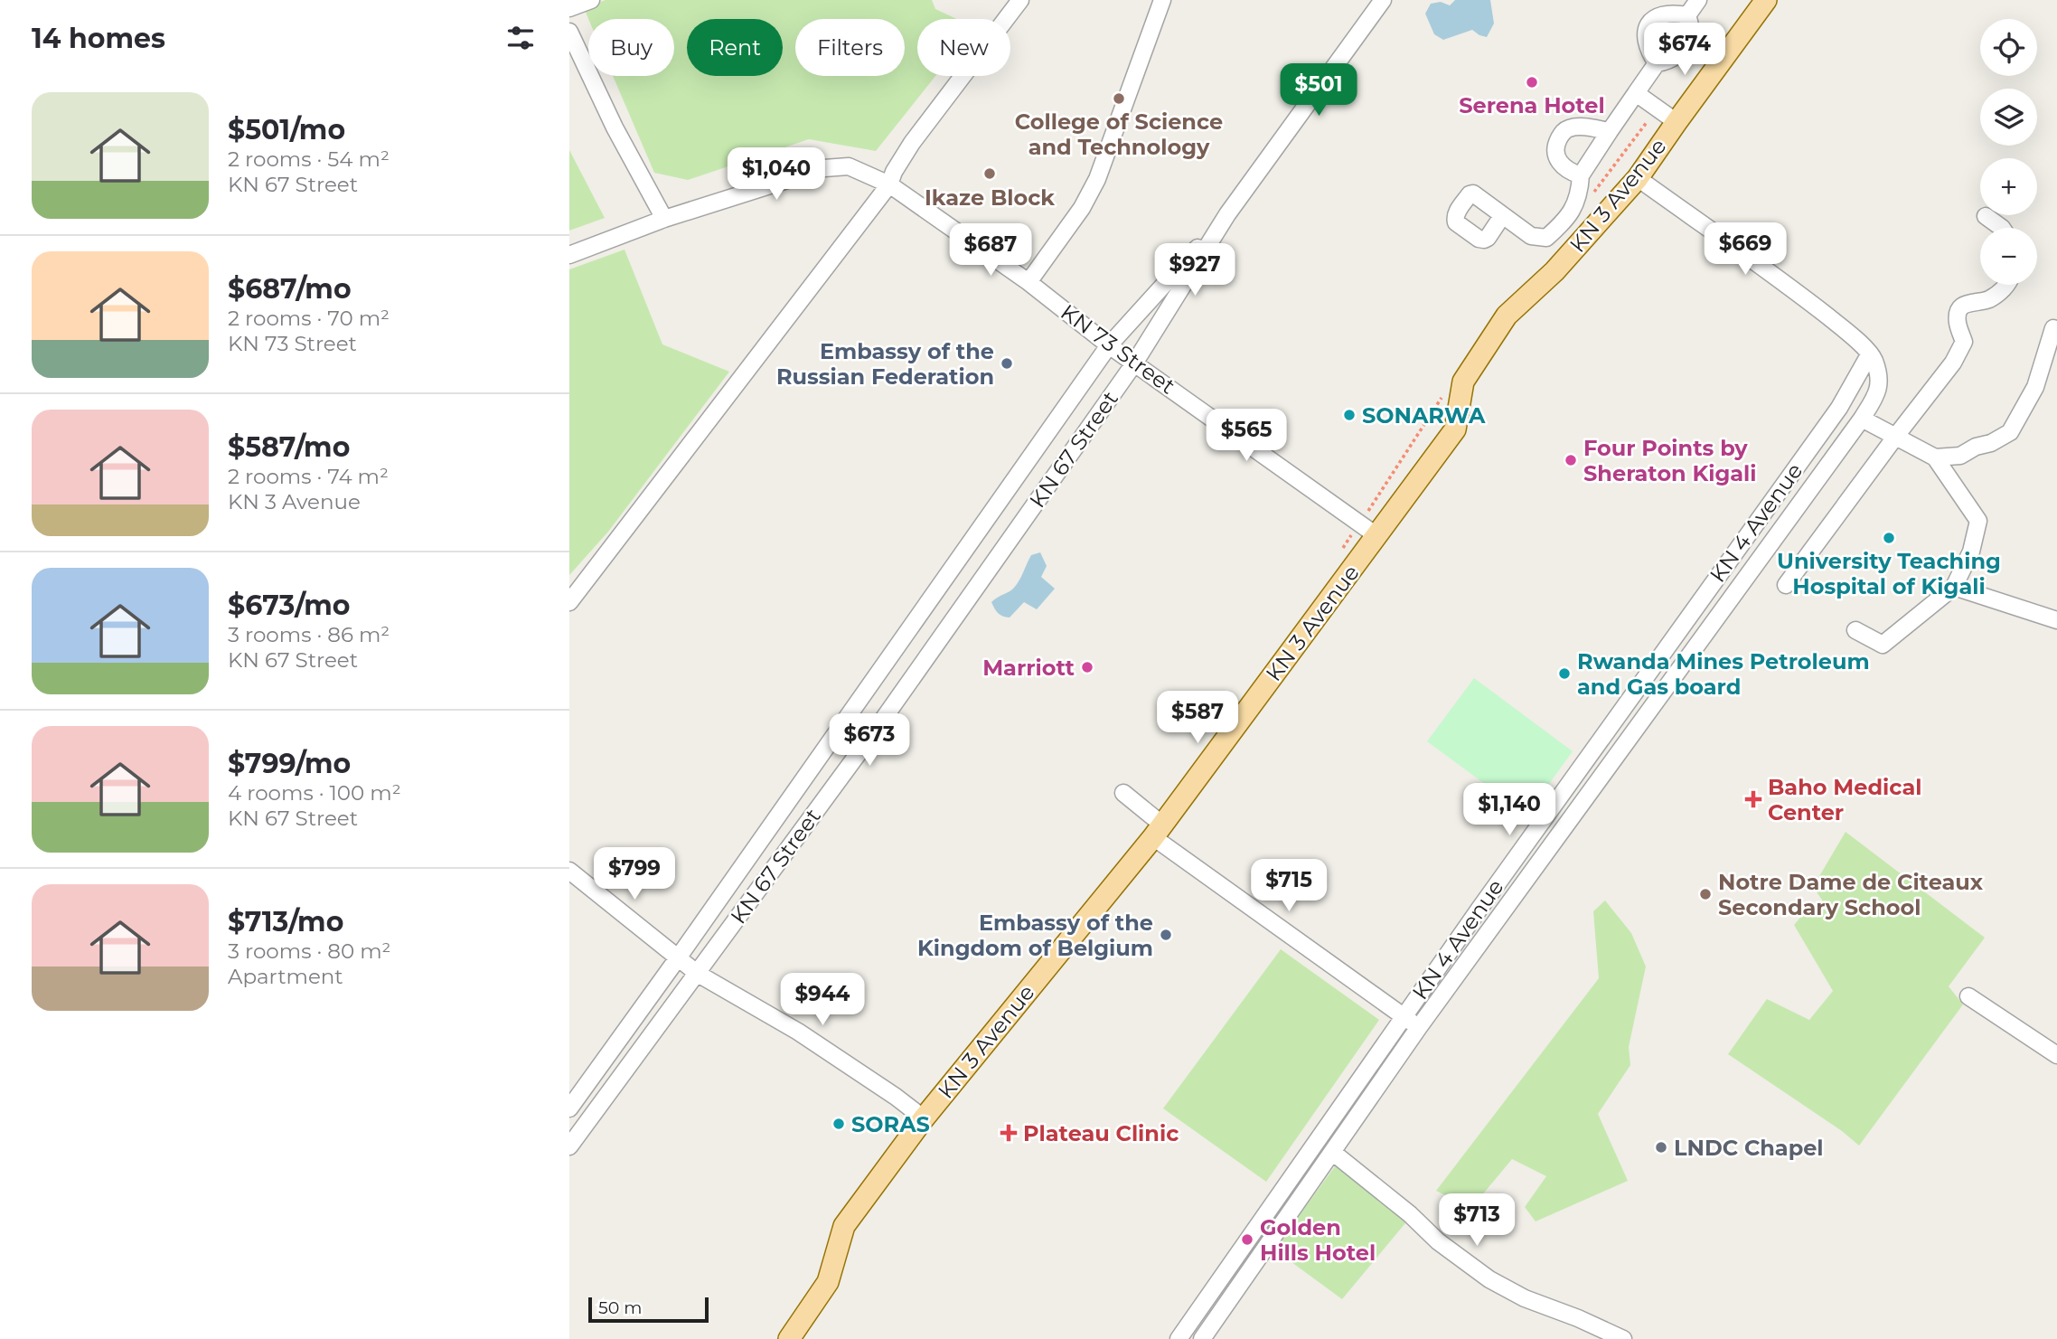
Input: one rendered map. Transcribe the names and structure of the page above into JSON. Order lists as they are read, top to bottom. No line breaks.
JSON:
{"streets":{"main road":["KN 3 Avenue"],"street":["KN 73 Street","KN 67 Street","KN 4 Avenue"]},"crossings":[["KN 3 Avenue","KN 73 Street"],["KN 73 Street","KN 67 Street"]],"places":{"other":["Serena Hotel","College of Science and Technology","Ikaze Block","Embassy of the Russian Federation","SONARWA","Four Points by Sheraton Kigali","University Teaching Hospital of Kigali","Marriott","Rwanda Mines Petroleum and Gas board","Notre Dame de Citeaux Secondary School","Embassy of the Kingdom of Belgium","SORAS","LNDC Chapel","Golden Hills Hotel"],"health":["Baho Medical Center","Plateau Clinic"]},"scale_bar":"50 m","page":{"heading":"14 homes","map_buttons":["+","−"],"chip":["Buy","Rent","Filters","New"],"price":["$674","$501","$1,040","$669","$687","$927","$565","$587","$673","$1,140","$799","$715","$944","$713"],"list":[{"name":"$501/mo","note":"2 rooms · 54 m² · KN 67 Street"},{"name":"$687/mo","note":"2 rooms · 70 m² · KN 73 Street"},{"name":"$587/mo","note":"2 rooms · 74 m² · KN 3 Avenue"},{"name":"$673/mo","note":"3 rooms · 86 m² · KN 67 Street"},{"name":"$799/mo","note":"4 rooms · 100 m² · KN 67 Street"},{"name":"$713/mo","note":"3 rooms · 80 m² · Apartment"}],"scale":"50 m"}}
